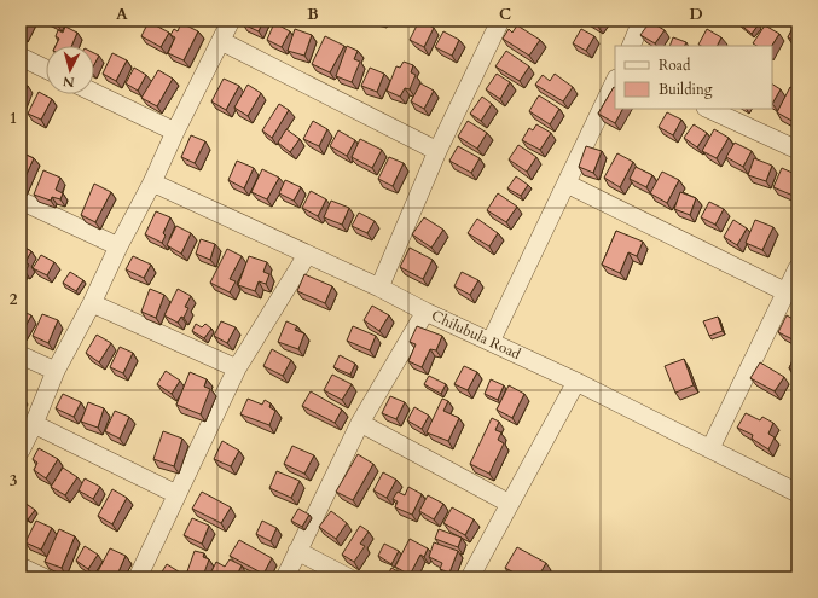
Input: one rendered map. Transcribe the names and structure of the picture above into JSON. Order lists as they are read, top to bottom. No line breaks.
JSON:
{"streets":{"street":["Chilubula Road"]},"legend":["Road","Building"],"north":"bottom","grid":{"columns":["A","B","C","D"],"rows":["1","2","3"]}}
